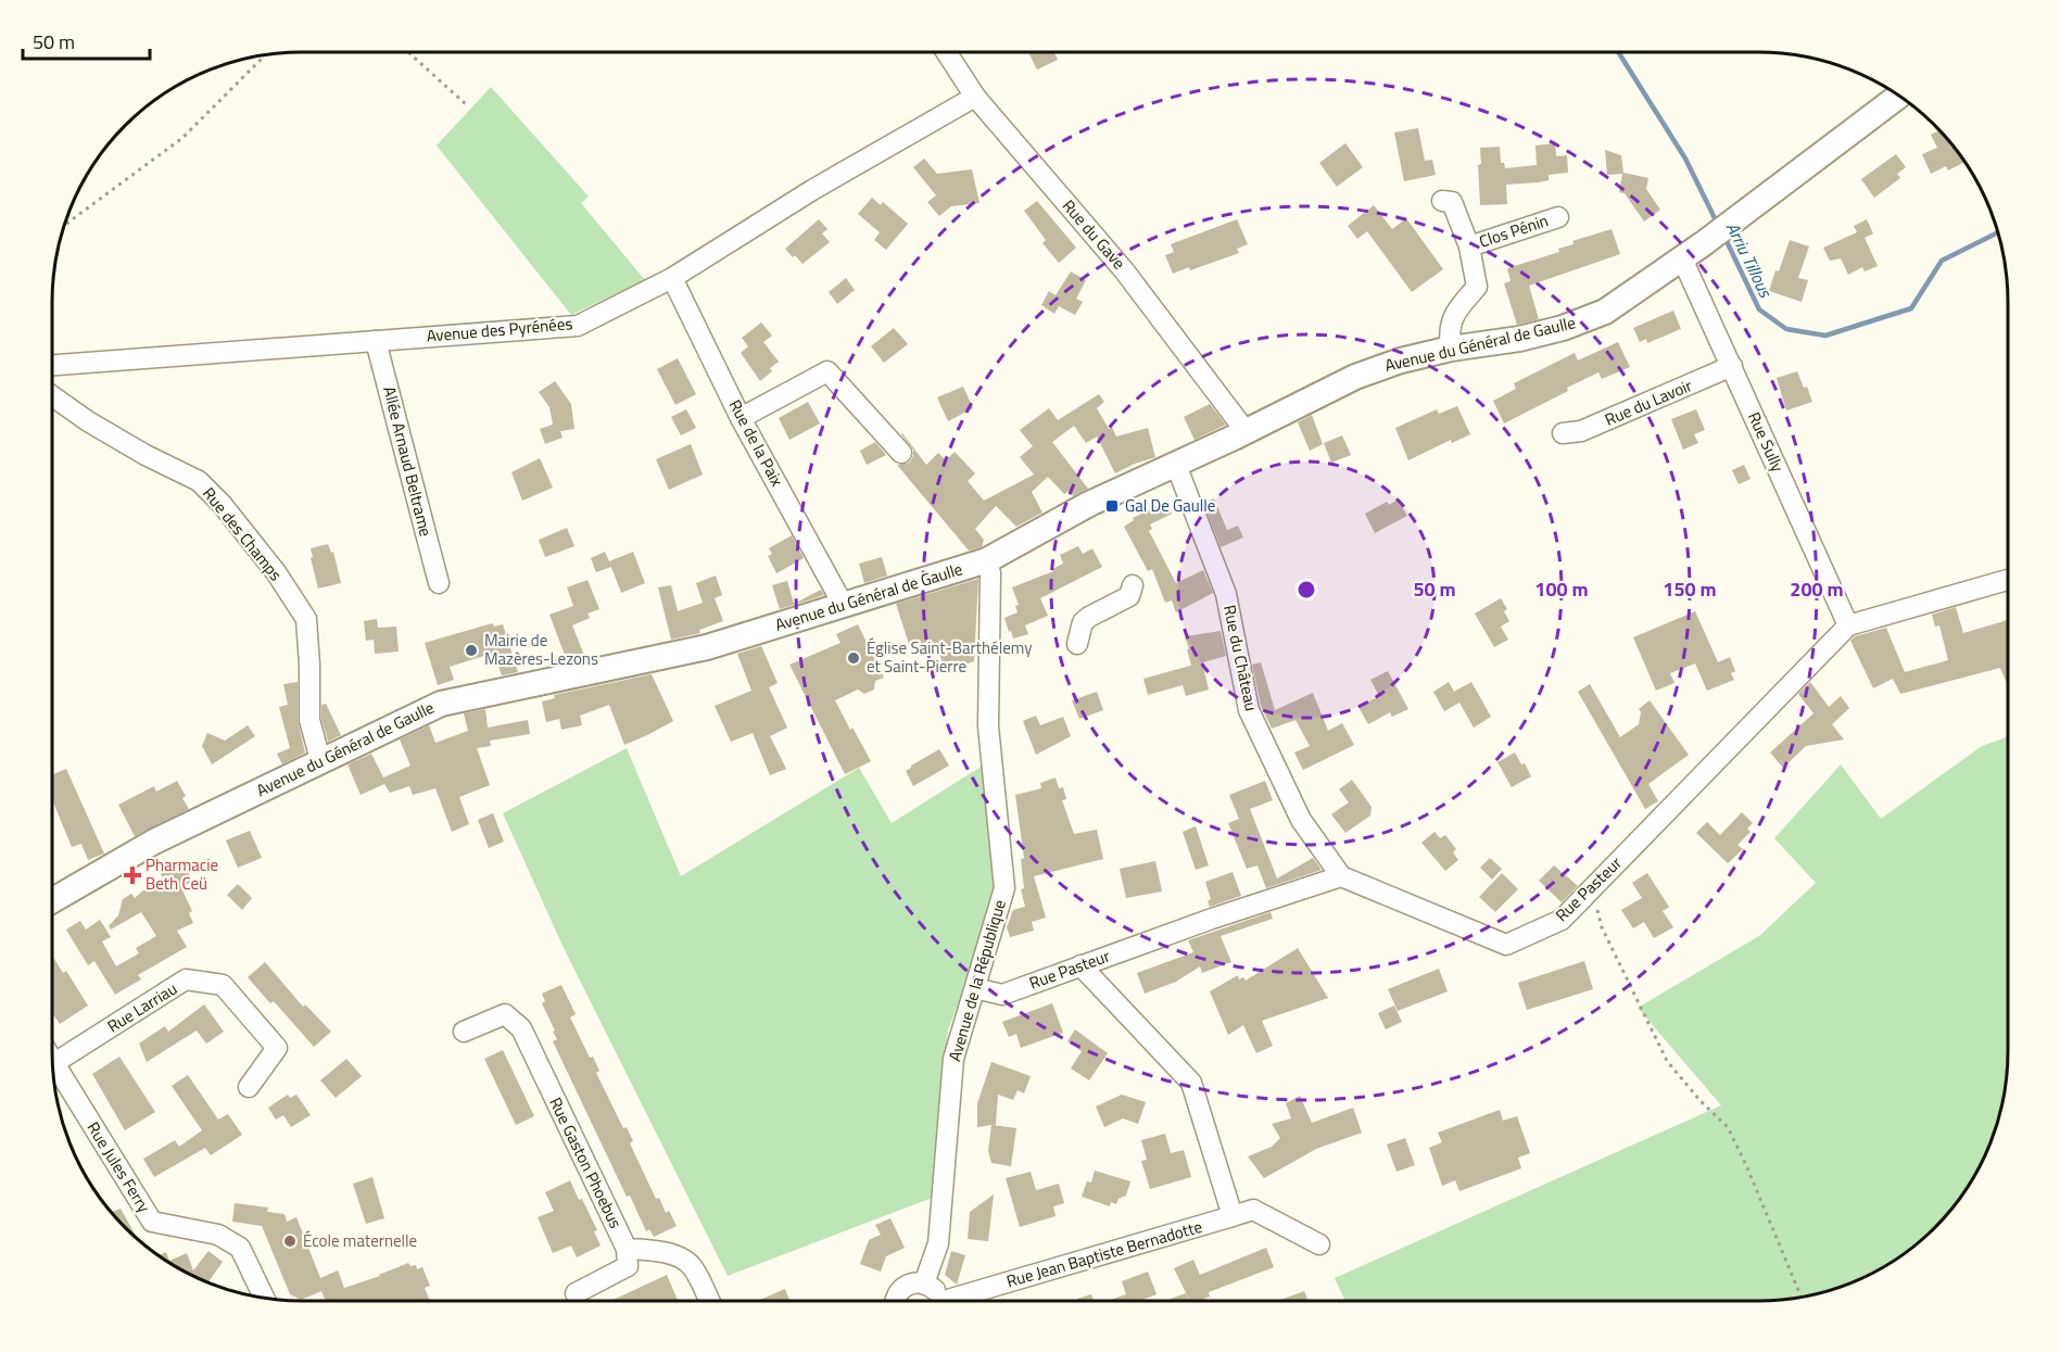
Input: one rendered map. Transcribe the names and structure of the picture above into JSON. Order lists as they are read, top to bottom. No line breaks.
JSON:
{"streets":{"main road":["Avenue du Général de Gaulle"],"street":["Clos Pénin","Rue du Gave","Avenue des Pyrénées","Rue du Lavoir","Rue Sully","Rue de la Paix","Allée Arnaud Beltrame","Rue des Champs","Rue du Château","Rue Pasteur","Avenue de la République","Rue Larriau","Rue Gaston Phoebus","Rue Jules Ferry","Rue Jean Baptiste Bernadotte"]},"crossings":[["Clos Pénin","Avenue du Général de Gaulle"],["Rue du Gave","Avenue des Pyrénées"],["Rue du Gave","Avenue du Général de Gaulle"],["Avenue des Pyrénées","Rue de la Paix"],["Avenue des Pyrénées","Allée Arnaud Beltrame"],["Avenue du Général de Gaulle","Rue Sully"],["Avenue du Général de Gaulle","Rue de la Paix"],["Avenue du Général de Gaulle","Rue des Champs"],["Avenue du Général de Gaulle","Rue du Château"],["Avenue du Général de Gaulle","Avenue de la République"],["Rue du Lavoir","Rue Sully"],["Rue Sully","Rue Pasteur"],["Rue du Château","Rue Pasteur"],["Rue Pasteur","Avenue de la République"],["Rue Larriau","Rue Jules Ferry"]],"water":["Arriu Tillous"],"places":{"transit":["Gal De Gaulle"],"other":["Mairie de Mazères-Lezons","Église Saint-Barthélemy et Saint-Pierre","École maternelle"],"health":["Pharmacie Beth Ceü"]},"scale_bar":"50 m","rings":["50 m","100 m","150 m","200 m"]}
